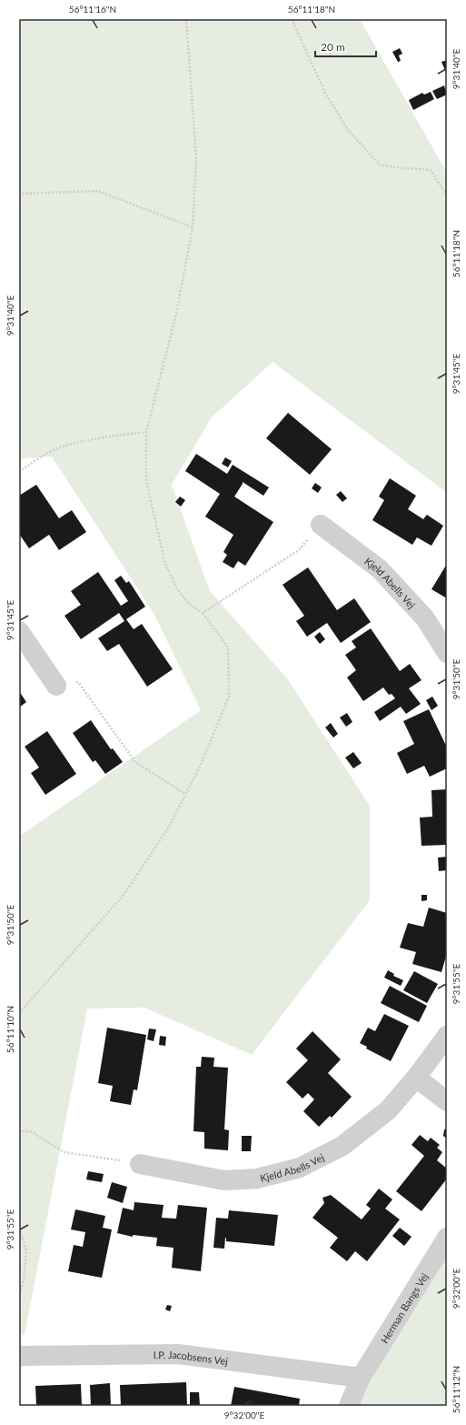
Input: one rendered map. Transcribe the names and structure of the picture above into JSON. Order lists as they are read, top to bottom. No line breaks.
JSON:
{"streets":{"street":["Kjeld Abells Vej","Herman Bangs Vej","I.P. Jacobsens Vej"]},"crossings":[["Herman Bangs Vej","I.P. Jacobsens Vej"]],"scale_bar":"20 m","coordinates":["56°11'16\"N","56°11'18\"N","9°31'40\"E","9°31'45\"E","9°31'50\"E","9°31'55\"E","56°11'10\"N","9°32'00\"E","56°11'12\"N"]}
